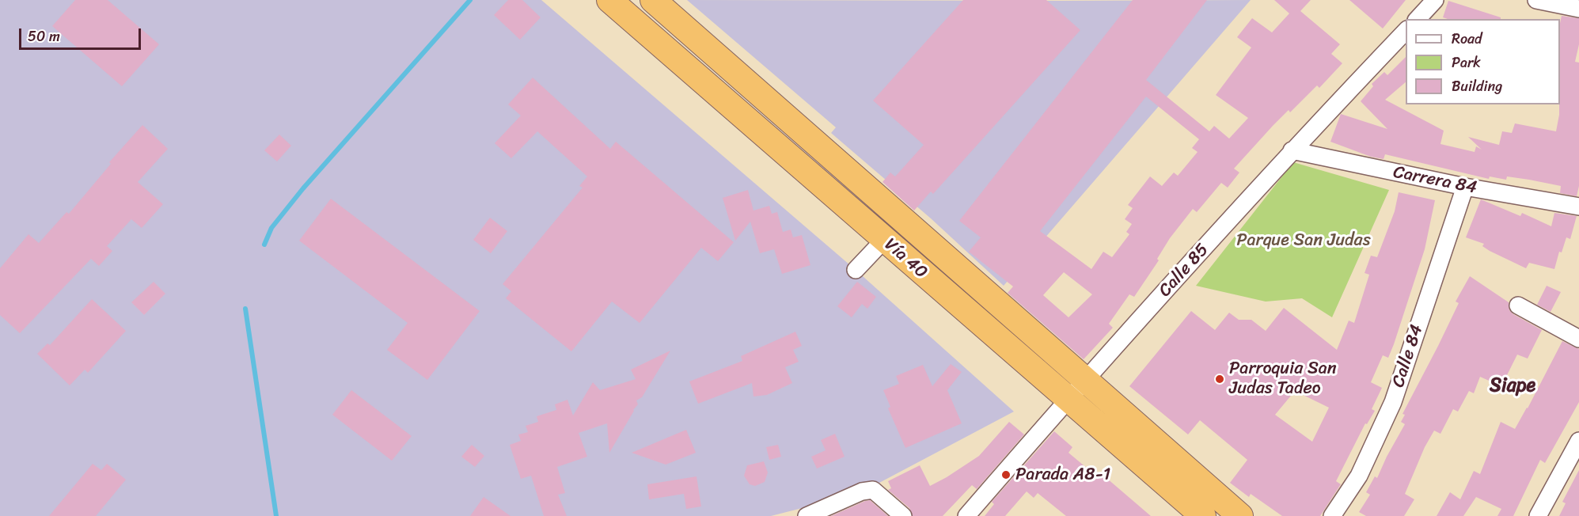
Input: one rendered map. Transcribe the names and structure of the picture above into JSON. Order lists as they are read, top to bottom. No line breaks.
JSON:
{"streets":{"highway":["Vía 40"],"street":["Carrera 84","Calle 85","Calle 84"]},"crossings":[["Carrera 84","Calle 85"],["Carrera 84","Calle 84"],["Vía 40","Calle 85"]],"districts":["Siape"],"parks":["Parque San Judas"],"places":["Parroquia San Judas Tadeo","Parada A8-1"],"legend":["Road","Park","Building"],"scale_bar":"50 m"}
